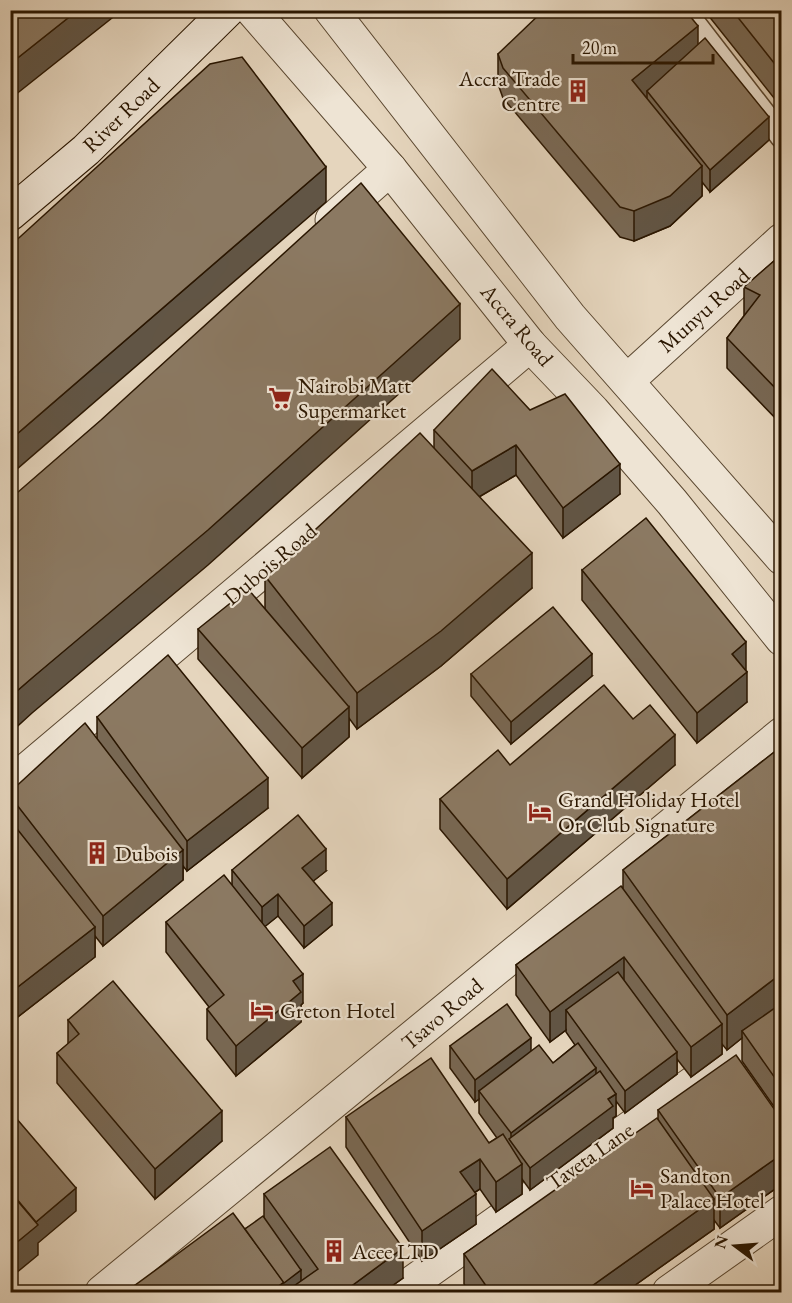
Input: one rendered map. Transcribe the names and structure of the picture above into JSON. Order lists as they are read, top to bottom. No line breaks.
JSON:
{"streets":{"street":["River Road","Munyu Road","Accra Road","Dubois Road","Tsavo Road","Taveta Lane"]},"crossings":[["Munyu Road","Accra Road"],["Accra Road","Dubois Road"]],"places":{"building":["Accra Trade Centre","Dubois","Acee LTD"],"supermarket":["Nairobi Matt Supermarket"],"hotel":["Grand Holiday Hotel Or Club Signature","Greton Hotel","Sandton Palace Hotel"]},"scale_bar":"20 m","north":"left"}
